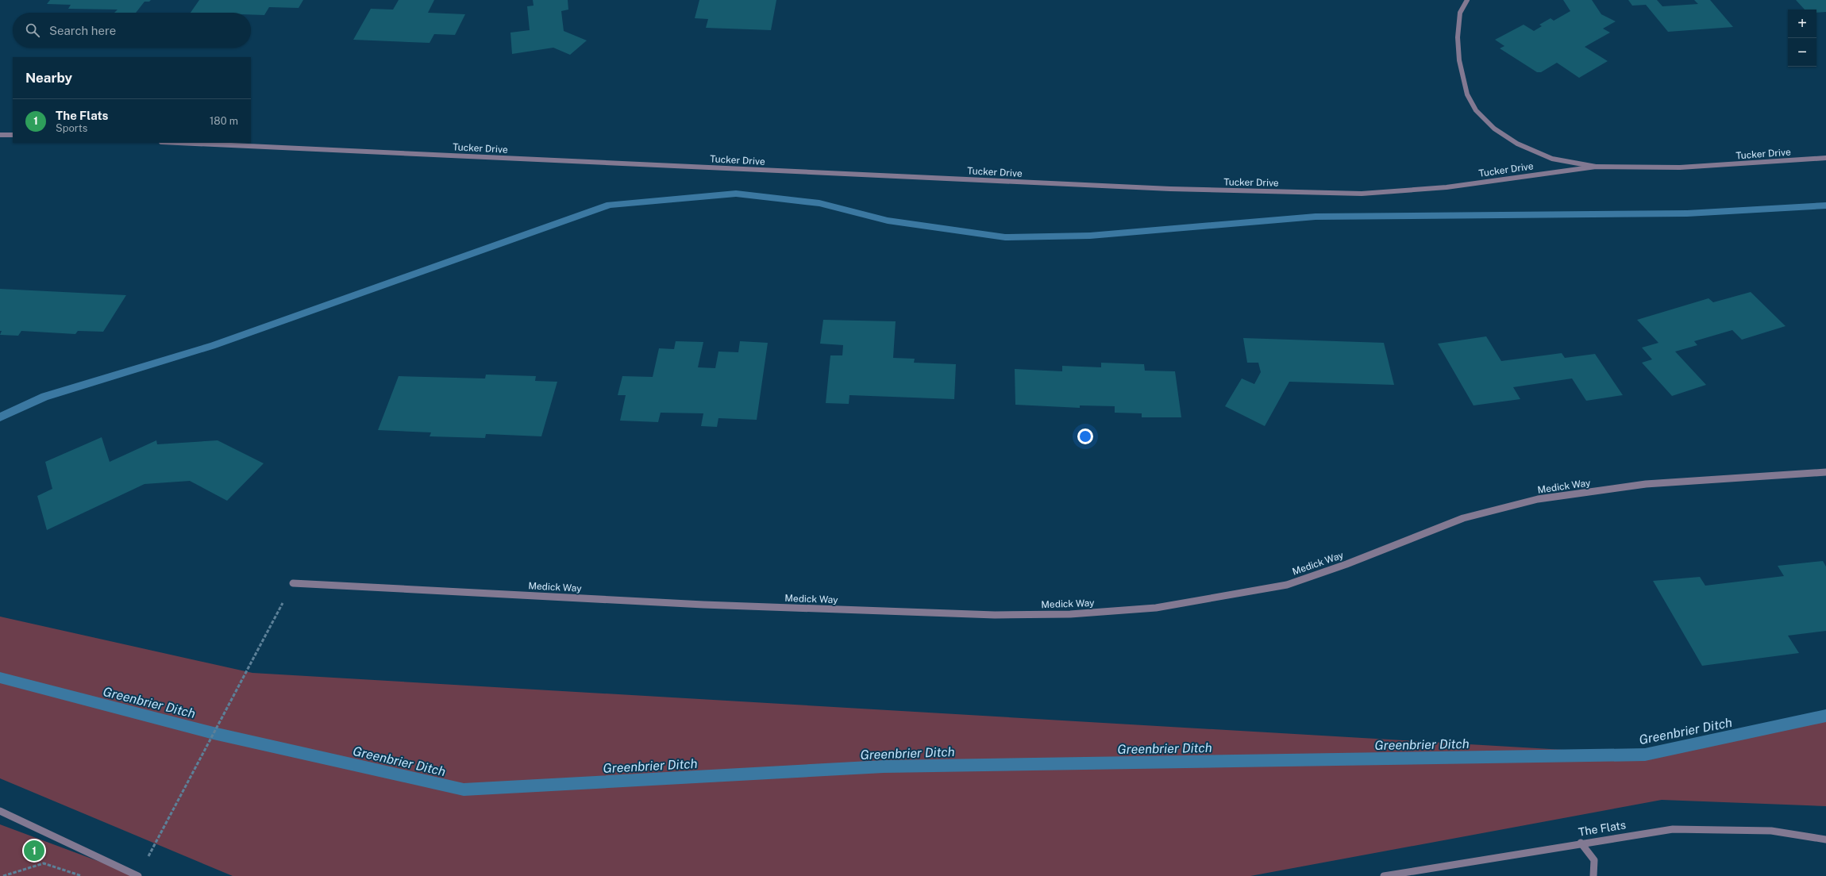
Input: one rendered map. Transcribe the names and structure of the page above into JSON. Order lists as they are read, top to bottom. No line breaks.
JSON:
{"streets":{"street":["Tucker Drive","Medick Way","The Flats"]},"water":["Greenbrier Ditch"],"page":{"map_buttons":["+","−"],"search":"Search here","heading":"Nearby","list":[{"mark":"1","name":"The Flats","note":"Sports","value":"180 m"}],"pins":"1"}}
